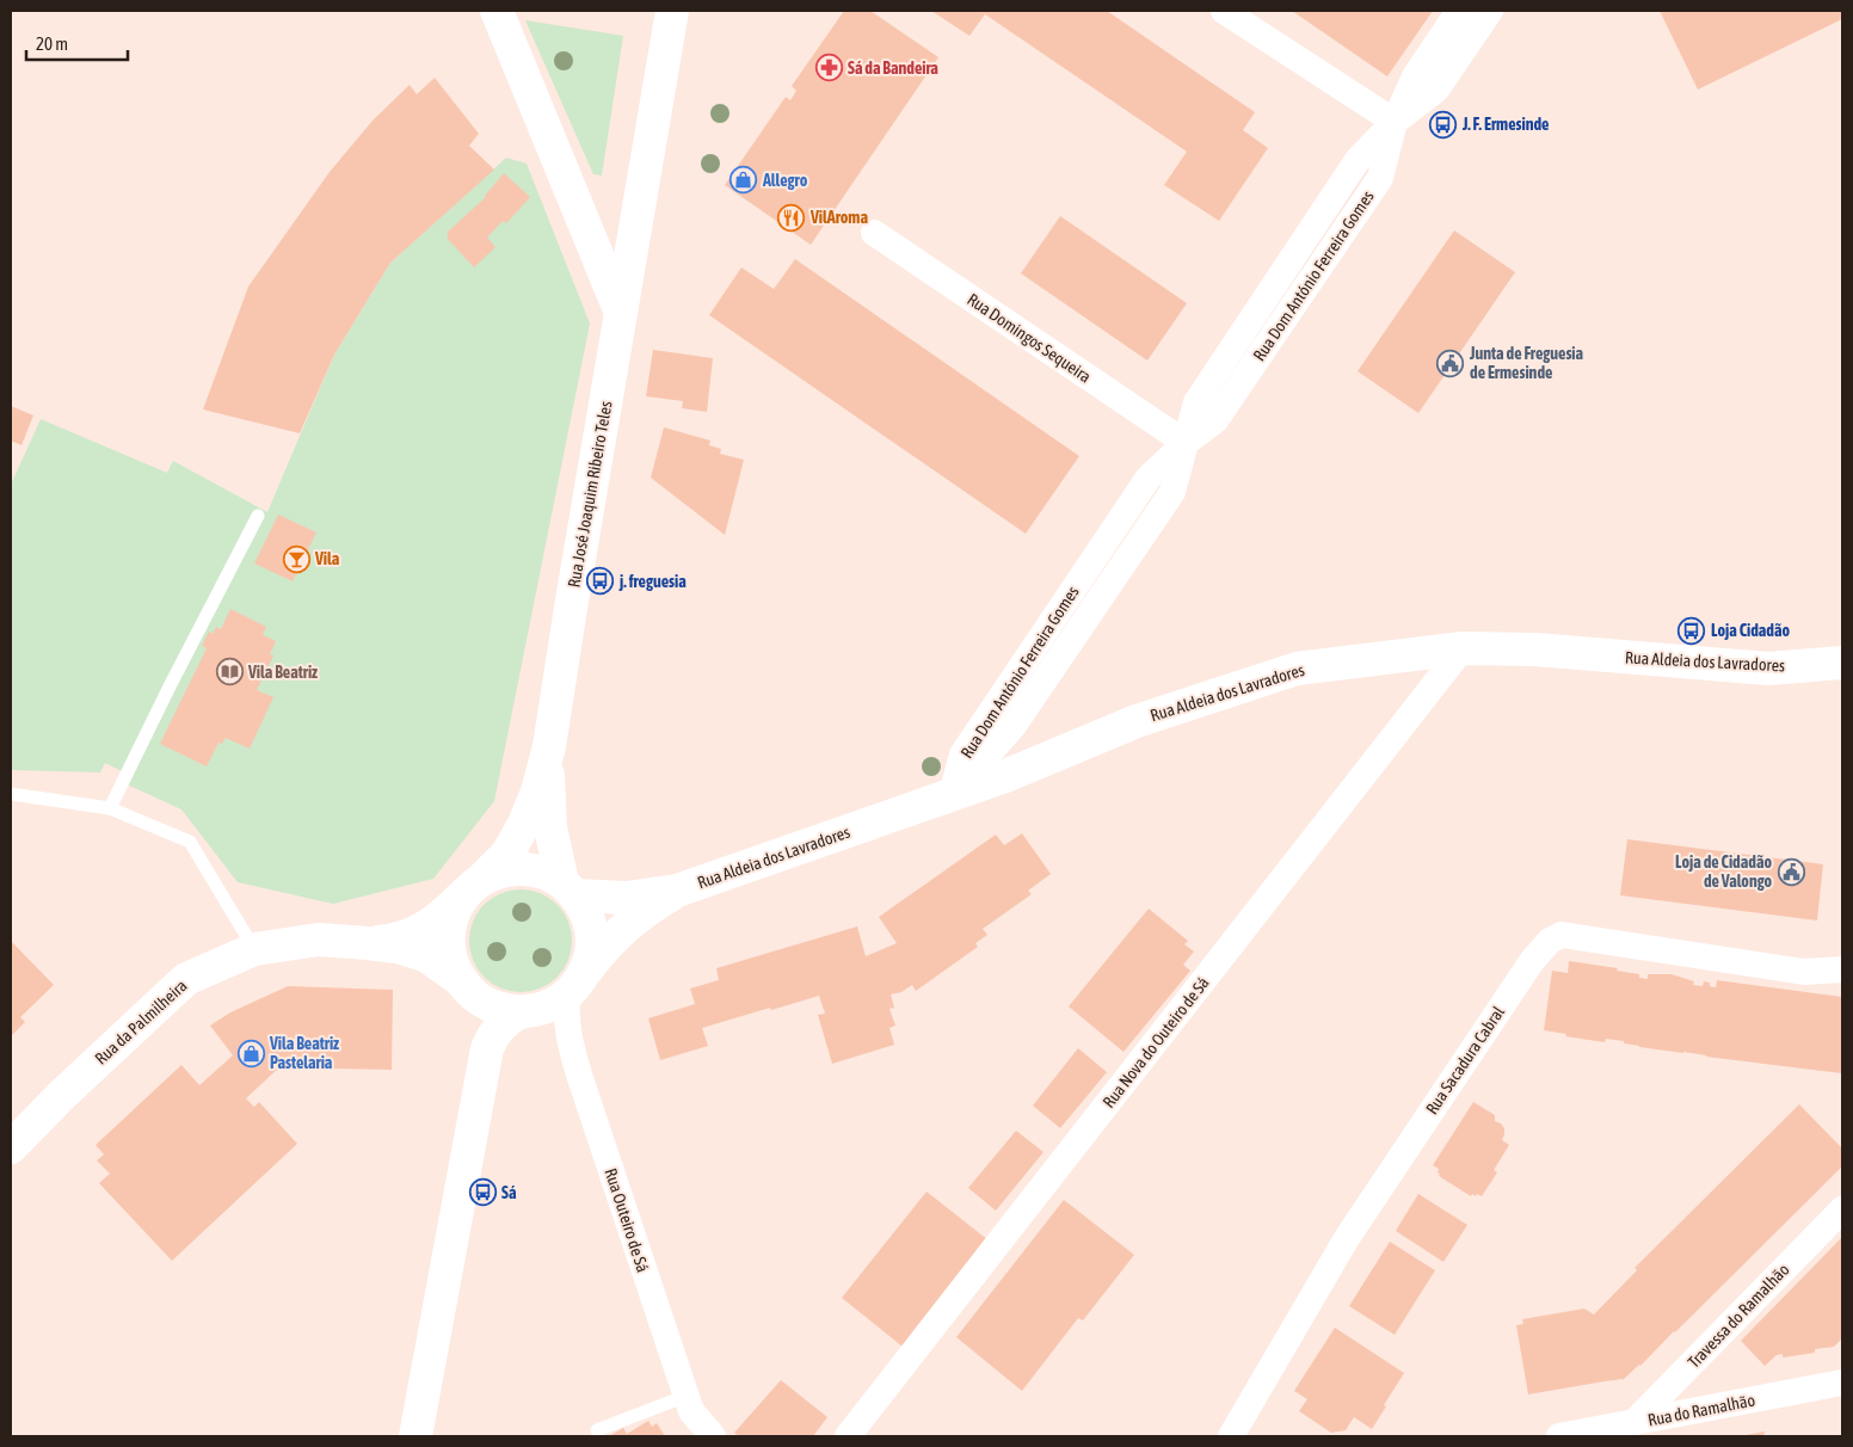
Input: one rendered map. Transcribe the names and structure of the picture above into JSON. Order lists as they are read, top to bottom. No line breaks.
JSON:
{"streets":{"main road":["Rua José Joaquim Ribeiro Teles","Rua Aldeia dos Lavradores","Rua da Palmilheira"],"street":["Rua Dom António Ferreira Gomes","Rua Domingos Sequeira","Rua Nova do Outeiro de Sá","Rua Sacadura Cabral","Rua Outeiro de Sá","Travessa do Ramalhão","Rua do Ramalhão"]},"crossings":[["Rua Dom António Ferreira Gomes","Rua Domingos Sequeira"],["Rua Dom António Ferreira Gomes","Rua Aldeia dos Lavradores"],["Rua José Joaquim Ribeiro Teles","Rua Aldeia dos Lavradores"],["Rua José Joaquim Ribeiro Teles","Rua da Palmilheira"],["Rua José Joaquim Ribeiro Teles","Rua Outeiro de Sá"],["Rua Aldeia dos Lavradores","Rua da Palmilheira"],["Rua Aldeia dos Lavradores","Rua Nova do Outeiro de Sá"],["Rua Aldeia dos Lavradores","Rua Outeiro de Sá"],["Rua da Palmilheira","Rua Outeiro de Sá"],["Travessa do Ramalhão","Rua do Ramalhão"]],"places":{"pharmacy":["Sá da Bandeira"],"bus stop":["J. F. Ermesinde","j. freguesia","Loja Cidadão","Sá"],"shop":["Allegro","Vila Beatriz Pastelaria"],"restaurant":["VilAroma"],"public building":["Junta de Freguesia de Ermesinde","Loja de Cidadão de Valongo"],"bar":["Vila"],"library":["Vila Beatriz"]},"scale_bar":"20 m"}
